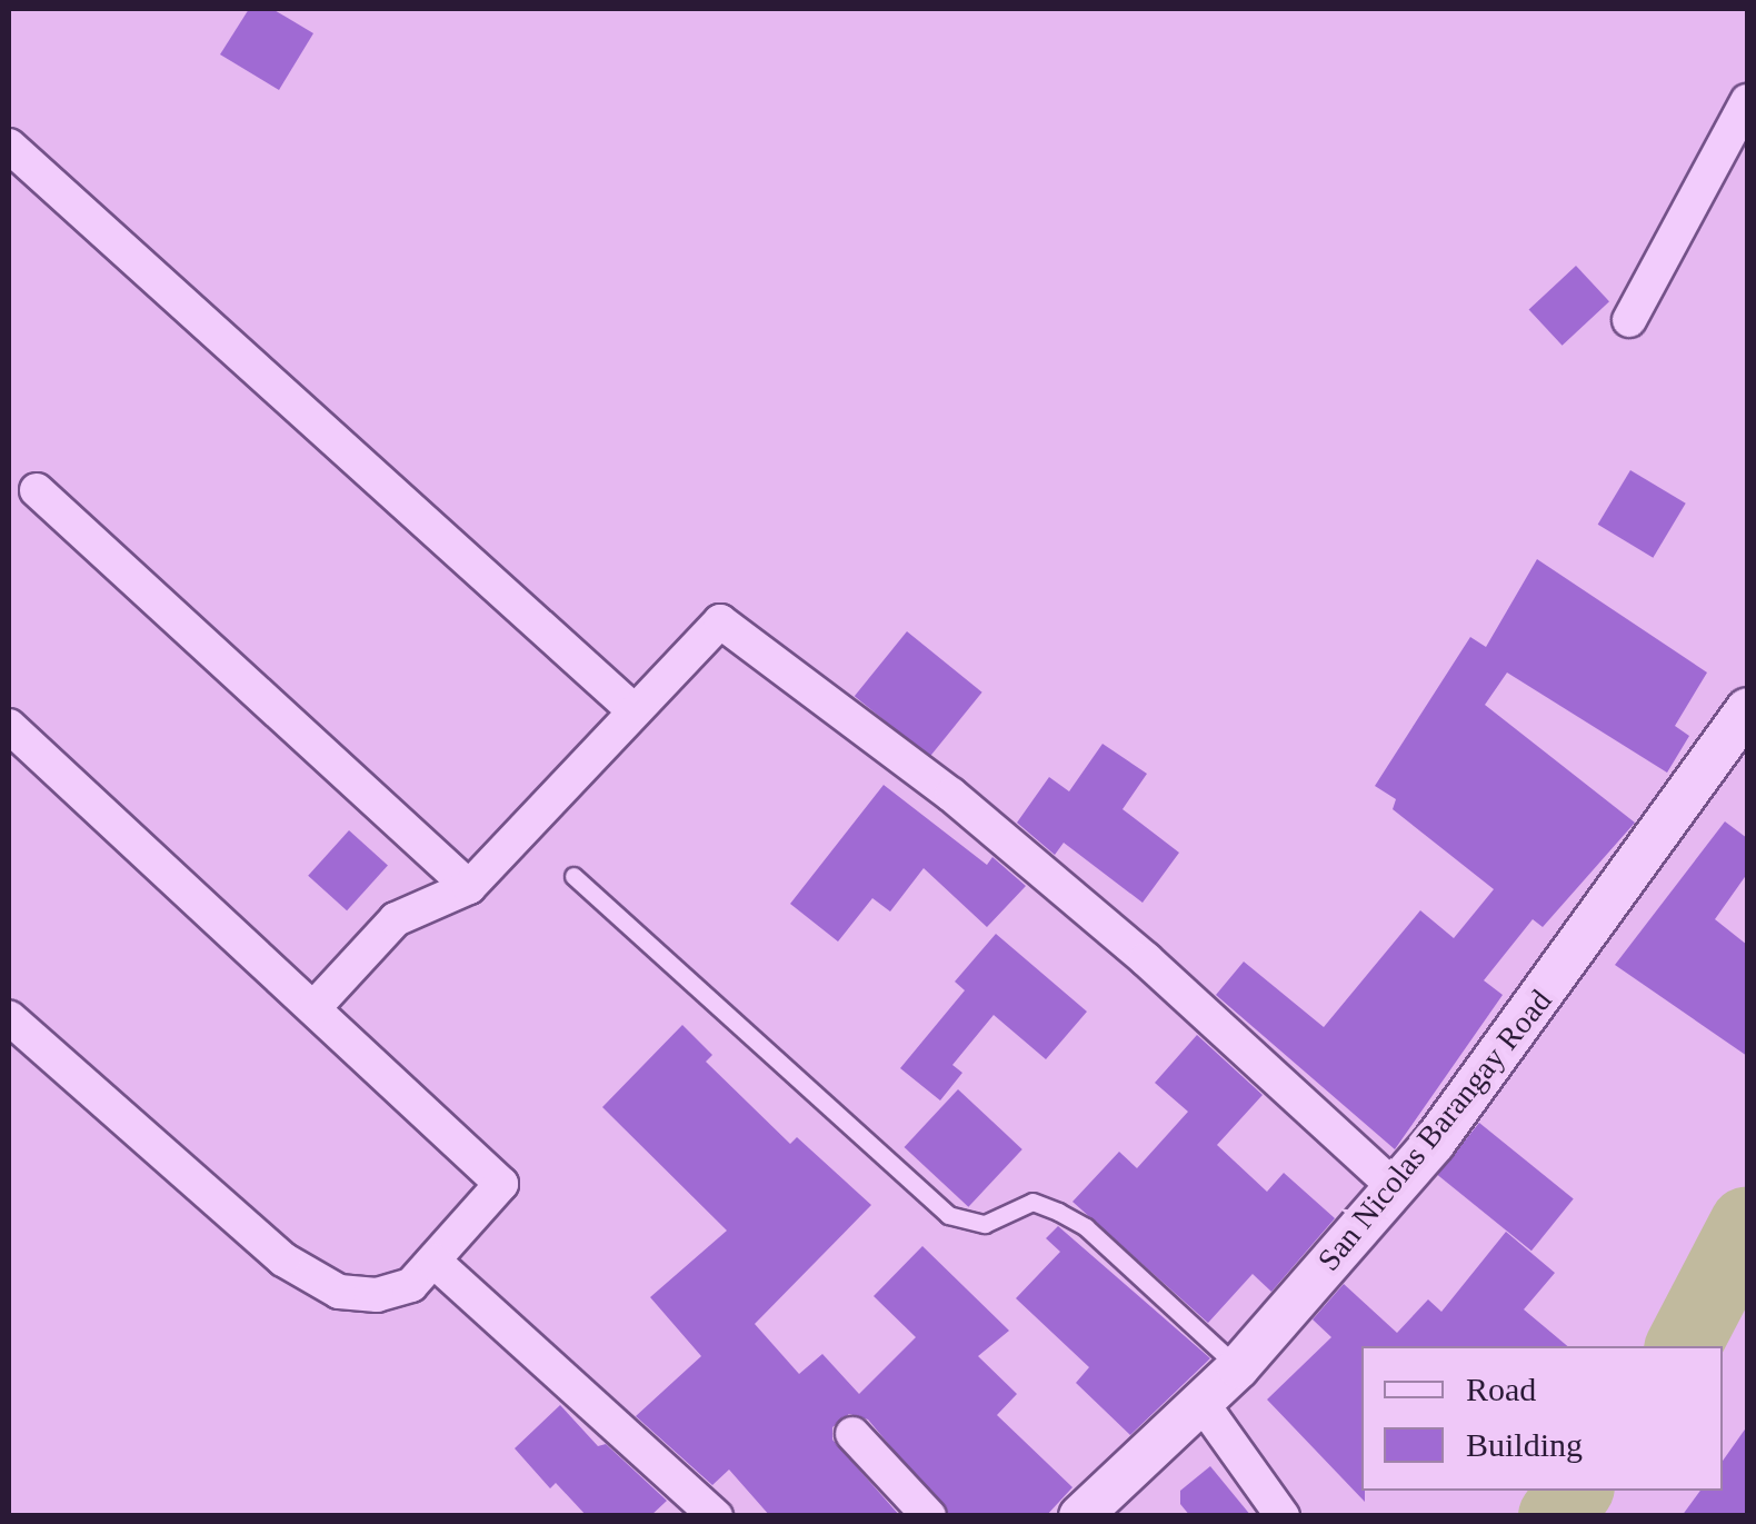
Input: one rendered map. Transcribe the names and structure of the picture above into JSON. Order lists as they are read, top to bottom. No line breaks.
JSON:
{"streets":{"street":["San Nicolas Barangay Road"]},"legend":["Road","Building"]}
